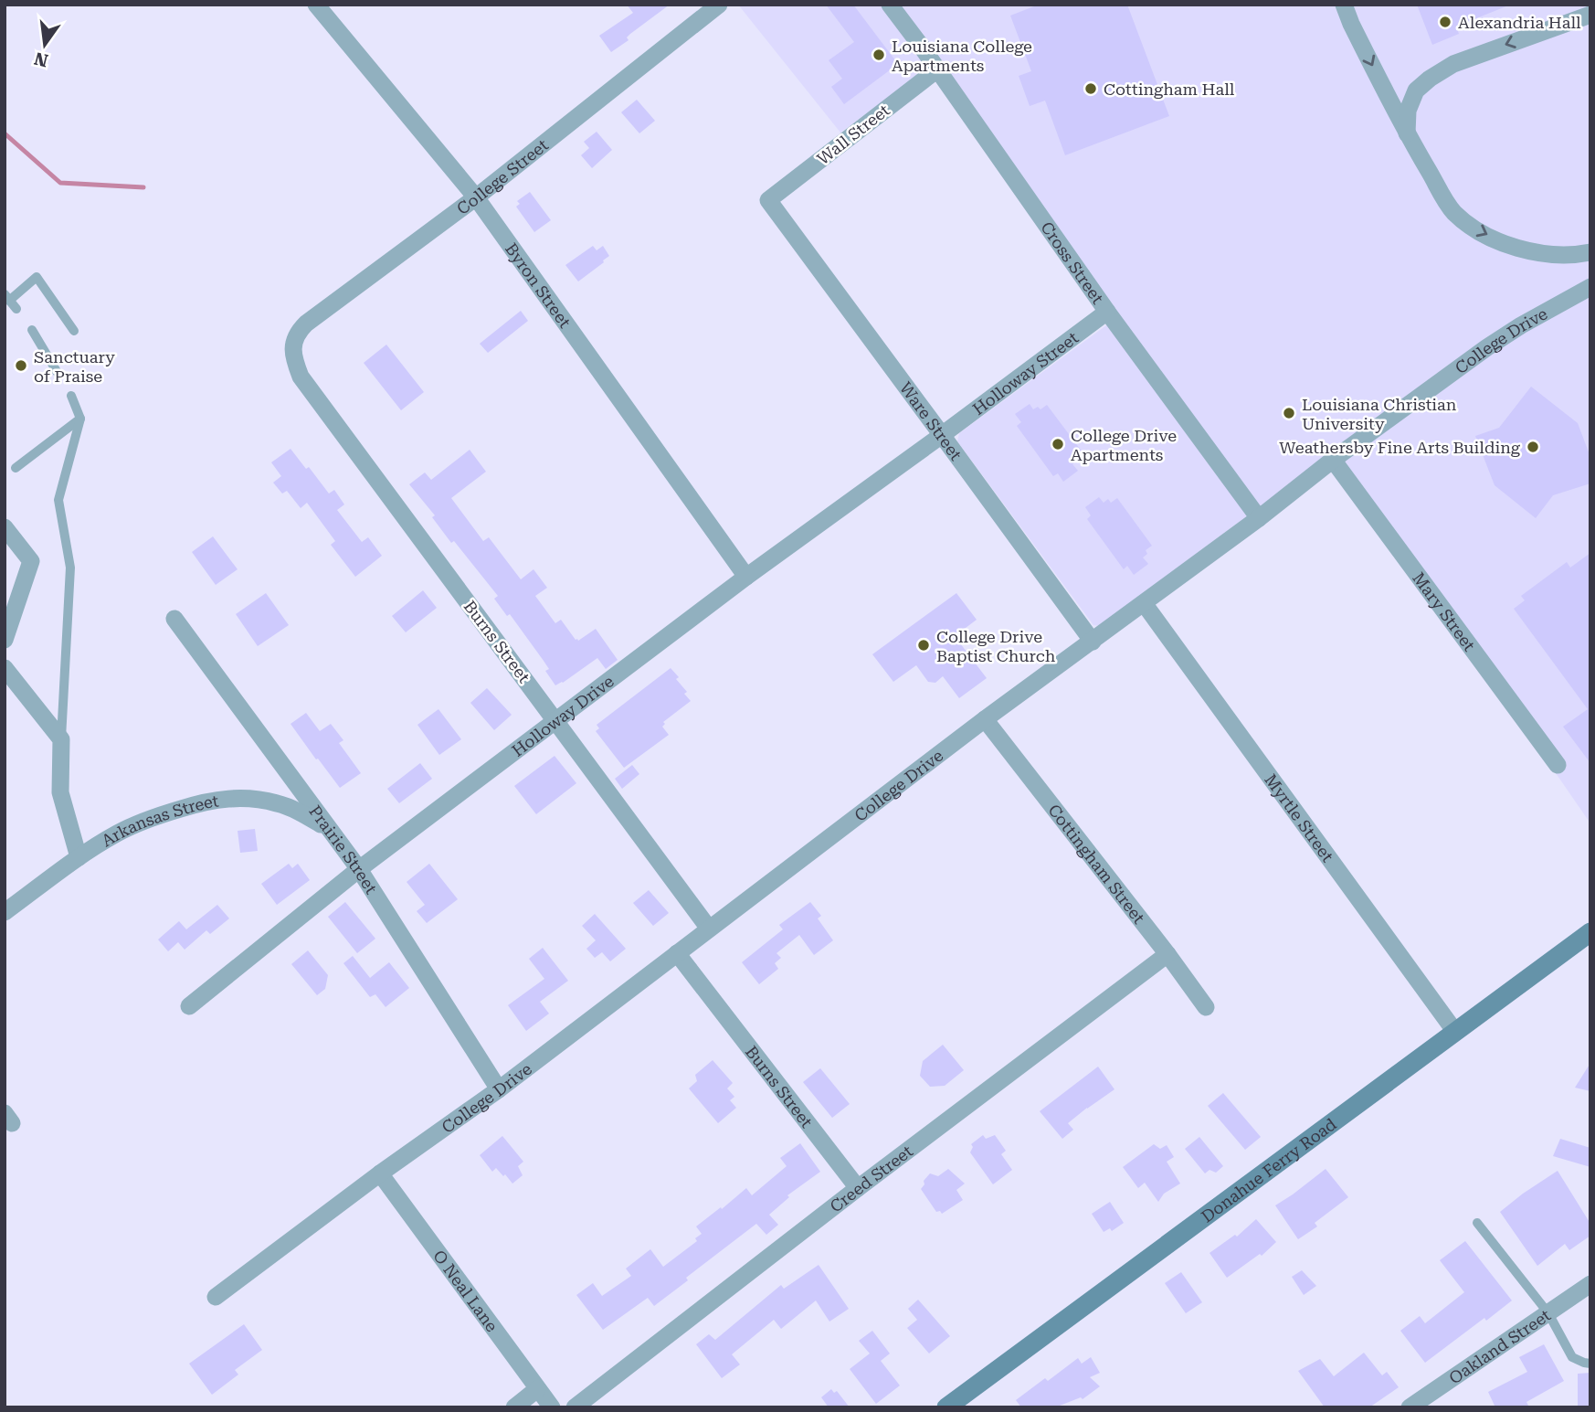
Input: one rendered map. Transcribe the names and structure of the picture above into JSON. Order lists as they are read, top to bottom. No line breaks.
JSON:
{"streets":{"main road":["Donahue Ferry Road"],"street":["Wall Street","College Street","Cross Street","Byron Street","College Drive","Holloway Street","Ware Street","Mary Street","Burns Street","Holloway Drive","Myrtle Street","Arkansas Street","Prairie Street","Cottingham Street","Creed Street","O Neal Lane","Oakland Street"]},"crossings":[["Wall Street","Cross Street"],["Wall Street","Ware Street"],["College Street","Byron Street"],["College Street","Burns Street"],["Cross Street","College Drive"],["Cross Street","Holloway Street"],["Byron Street","Holloway Drive"],["College Drive","Ware Street"],["College Drive","Mary Street"],["College Drive","Burns Street"],["College Drive","Myrtle Street"],["College Drive","Prairie Street"],["College Drive","Cottingham Street"],["College Drive","O Neal Lane"],["Holloway Street","Ware Street"],["Holloway Street","Holloway Drive"],["Ware Street","Holloway Drive"],["Burns Street","Holloway Drive"],["Burns Street","Creed Street"],["Holloway Drive","Prairie Street"],["Myrtle Street","Donahue Ferry Road"],["Arkansas Street","Prairie Street"],["Cottingham Street","Creed Street"]],"places":["Alexandria Hall","Louisiana College Apartments","Cottingham Hall","Sanctuary of Praise","Louisiana Christian University","College Drive Apartments","Weathersby Fine Arts Building","College Drive Baptist Church"],"north":"bottom"}
